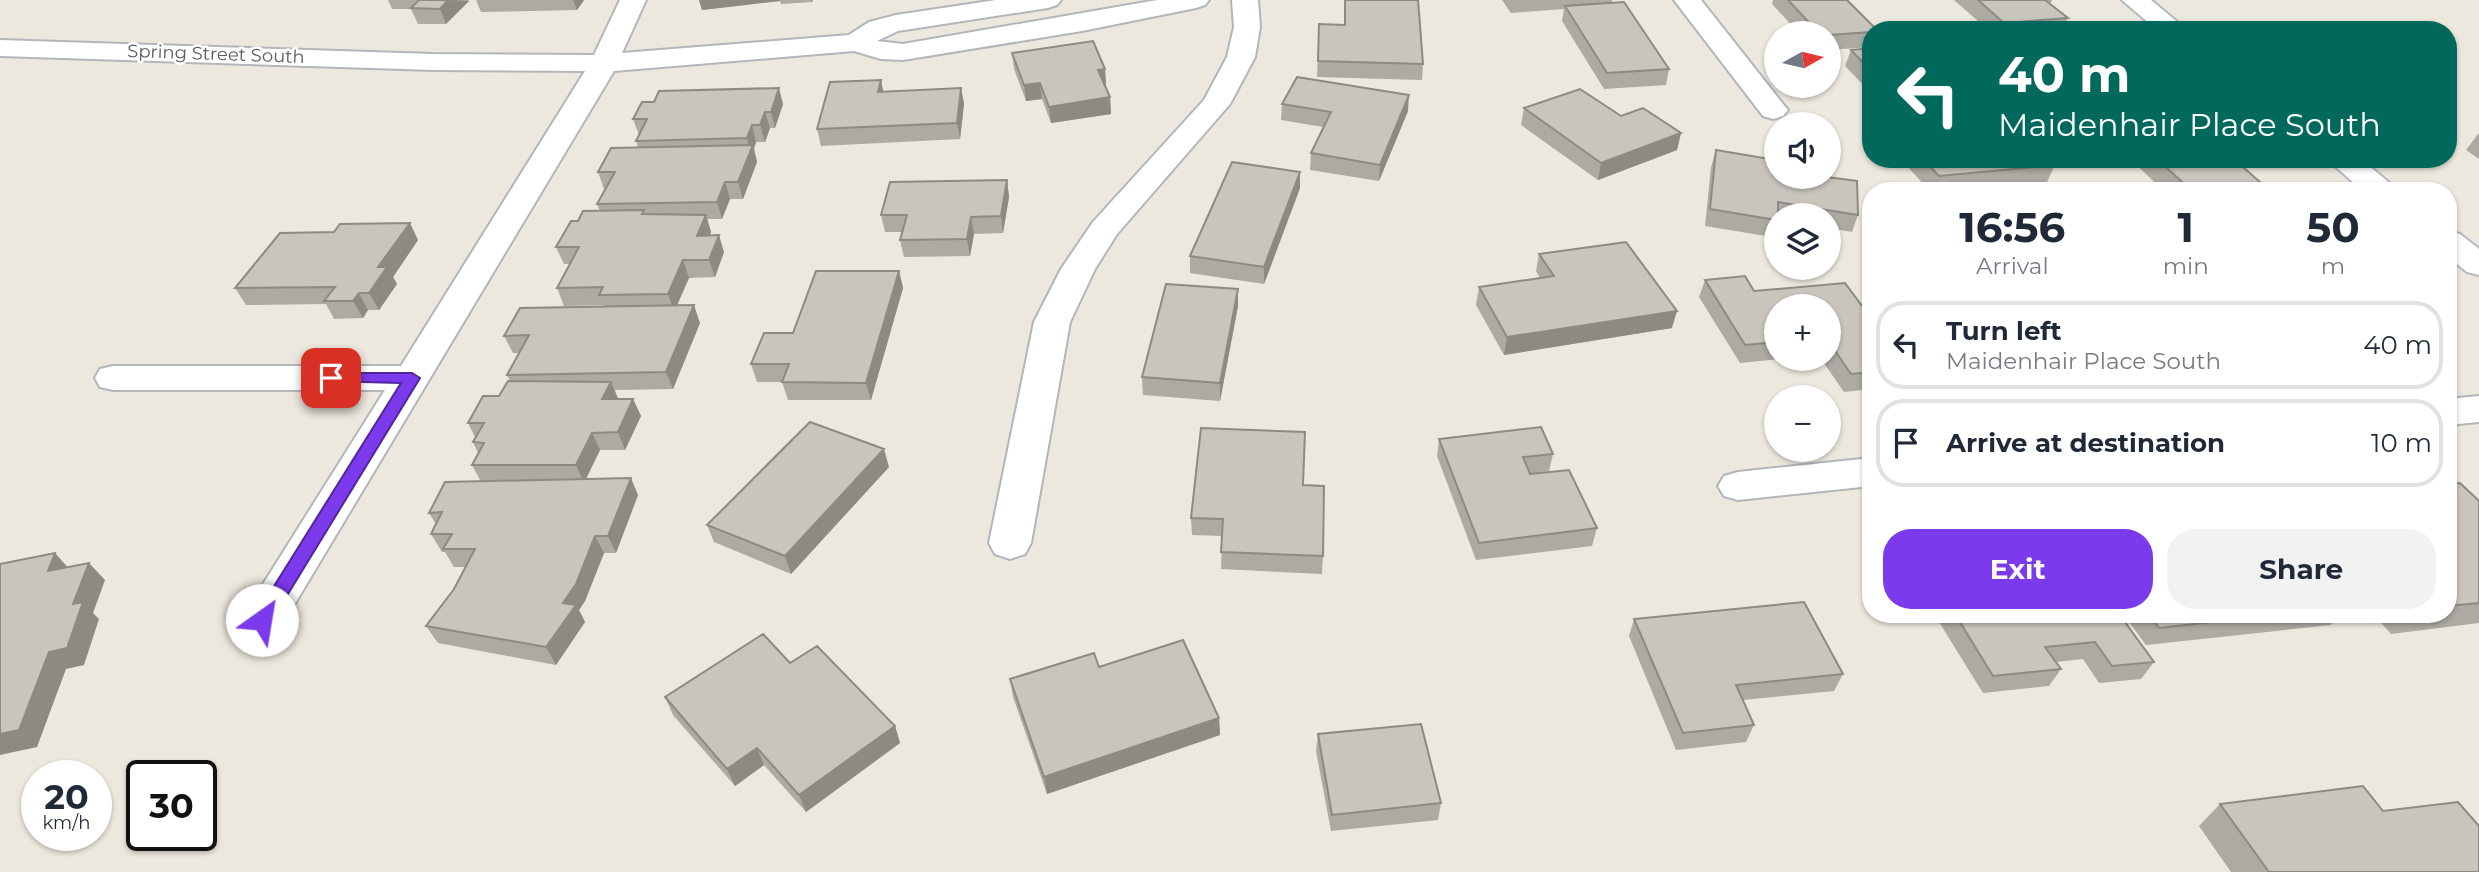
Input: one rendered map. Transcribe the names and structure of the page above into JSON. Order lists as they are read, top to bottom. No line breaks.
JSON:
{"streets":{"street":["Spring Street South"]},"north":"right","page":{"map_buttons":["+","−"],"turn":["40 m","Maidenhair Place South"],"eta":["16:56","Arrival","1","min","50","m"],"list":[{"name":"Turn left","note":"Maidenhair Place South","value":"40 m"},{"name":"Arrive at destination","value":"10 m"}],"buttons":["Exit","Share"],"speed":"20 km/h","limit":"30"}}
